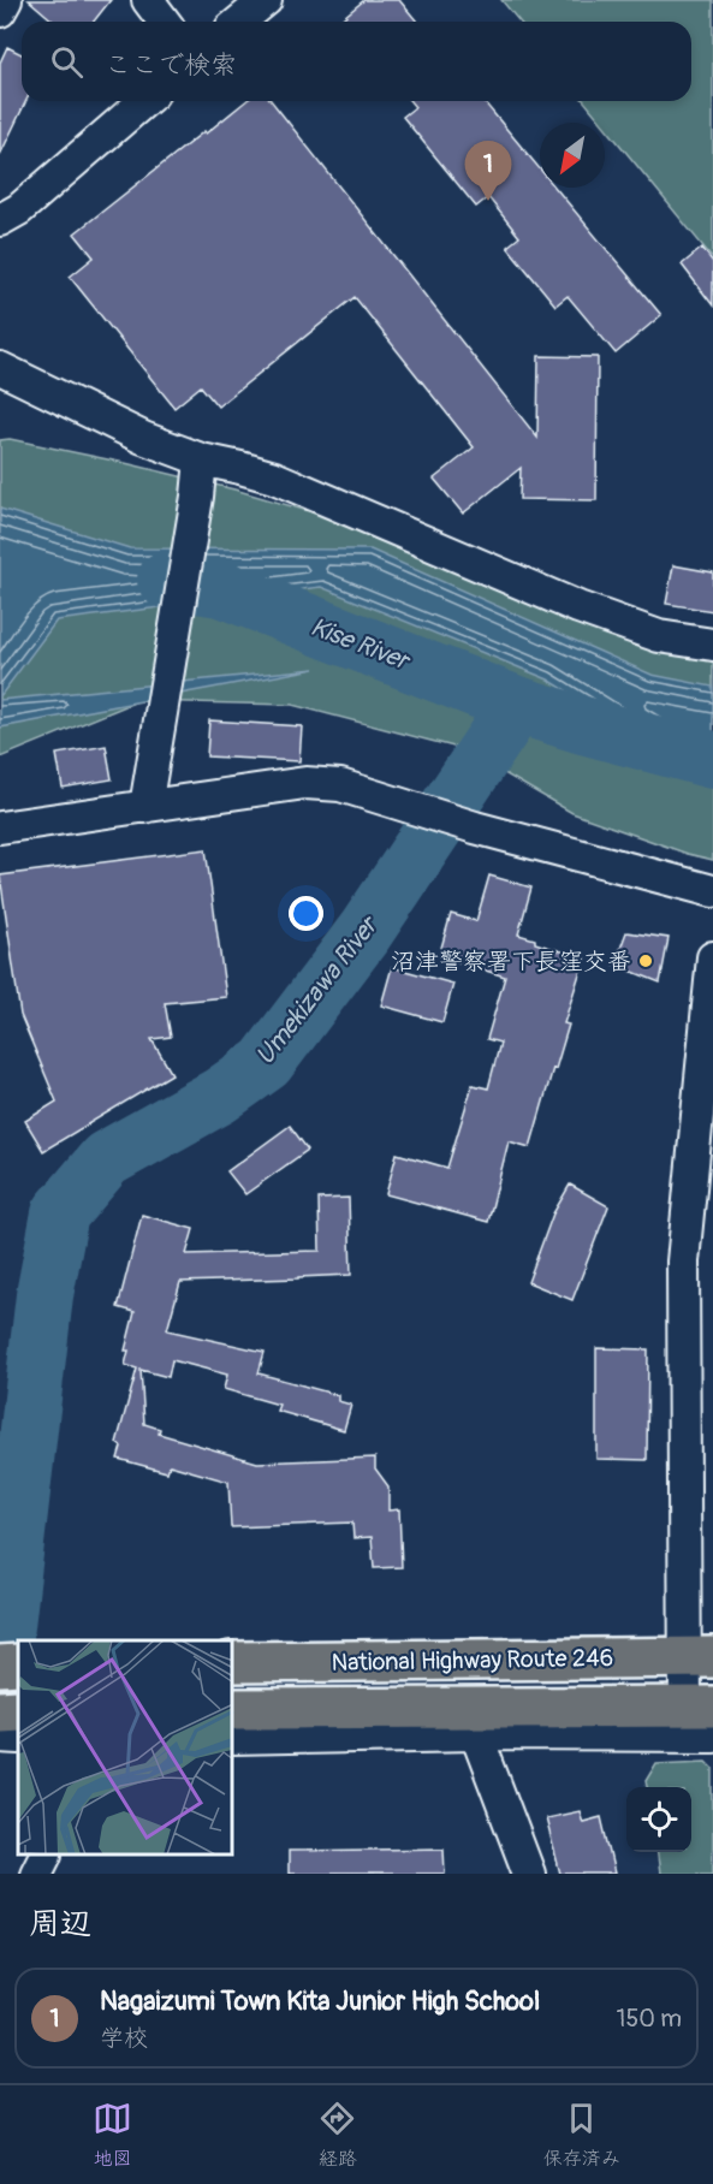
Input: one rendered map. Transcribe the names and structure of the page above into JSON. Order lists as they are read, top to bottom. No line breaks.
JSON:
{"streets":{"highway":["National Highway Route 246"]},"water":["Kise River","Umekizawa River"],"places":["沼津警察署下長窪交番"],"north":"bottom left","page":{"search":"ここで検索","pins":"1","heading":"周辺","list":[{"mark":"1","name":"Nagaizumi Town Kita Junior High School","note":"学校","value":"150 m"}],"nav":["地図","経路","保存済み"]}}
